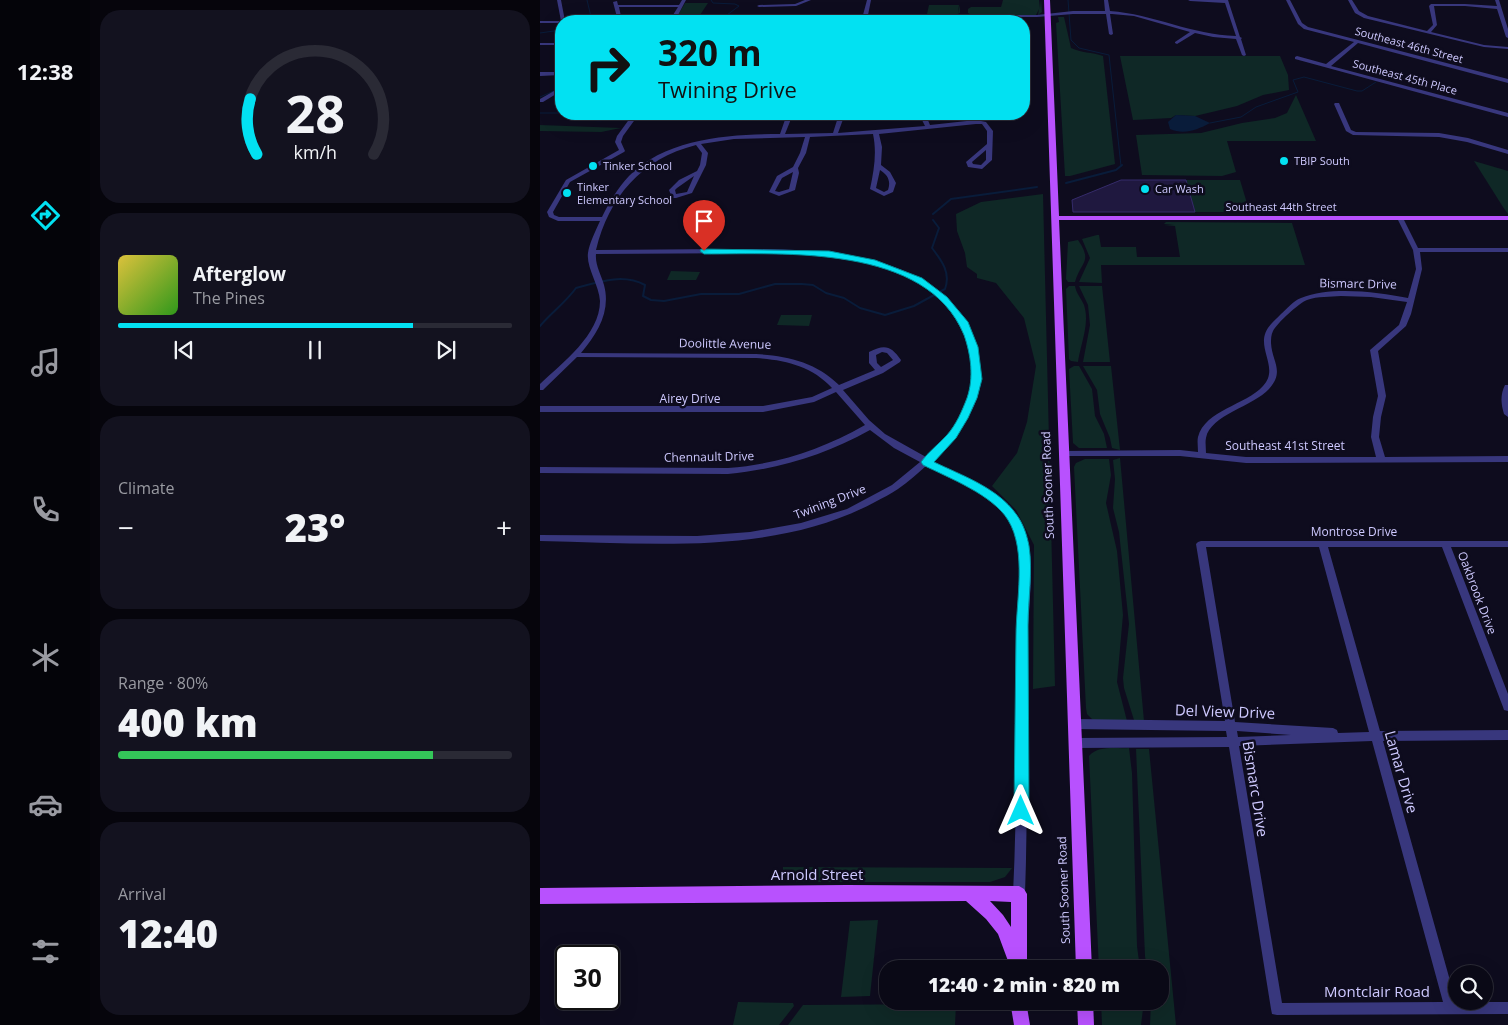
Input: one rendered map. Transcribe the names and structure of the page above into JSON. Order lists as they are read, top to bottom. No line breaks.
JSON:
{"streets":{"main road":["Southeast 44th Street","South Sooner Road","Arnold Street"],"street":["Southeast 46th Street","Southeast 45th Place","Bismarc Drive","Doolittle Avenue","Airey Drive","Southeast 41st Street","Chennault Drive","Twining Drive","Montrose Drive","Oakbrook Drive","Del View Drive","Lamar Drive","Montclair Road"]},"crossings":[["Southeast 44th Street","South Sooner Road"],["Bismarc Drive","Southeast 41st Street"],["Bismarc Drive","Montrose Drive"],["Bismarc Drive","Del View Drive"],["Bismarc Drive","Montclair Road"],["Doolittle Avenue","Airey Drive"],["Doolittle Avenue","Chennault Drive"],["Doolittle Avenue","Twining Drive"],["Doolittle Avenue","Arnold Street"],["Southeast 41st Street","South Sooner Road"],["South Sooner Road","Del View Drive"],["Montrose Drive","Oakbrook Drive"],["Montrose Drive","Lamar Drive"],["Del View Drive","Lamar Drive"]],"places":["TBIP South","Tinker School","Car Wash","Tinker Elementary School"],"page":{"tabs":"12:38","turn":["320 m","Twining Drive"],"song":["Afterglow","The Pines"],"tile":["Climate",["Range · 80%","400 km"],["Arrival","12:40"]],"heat":["−","23°","+"],"limit":"30","trip":"12:40 · 2 min · 820 m","gauge":["28","km/h"]}}
